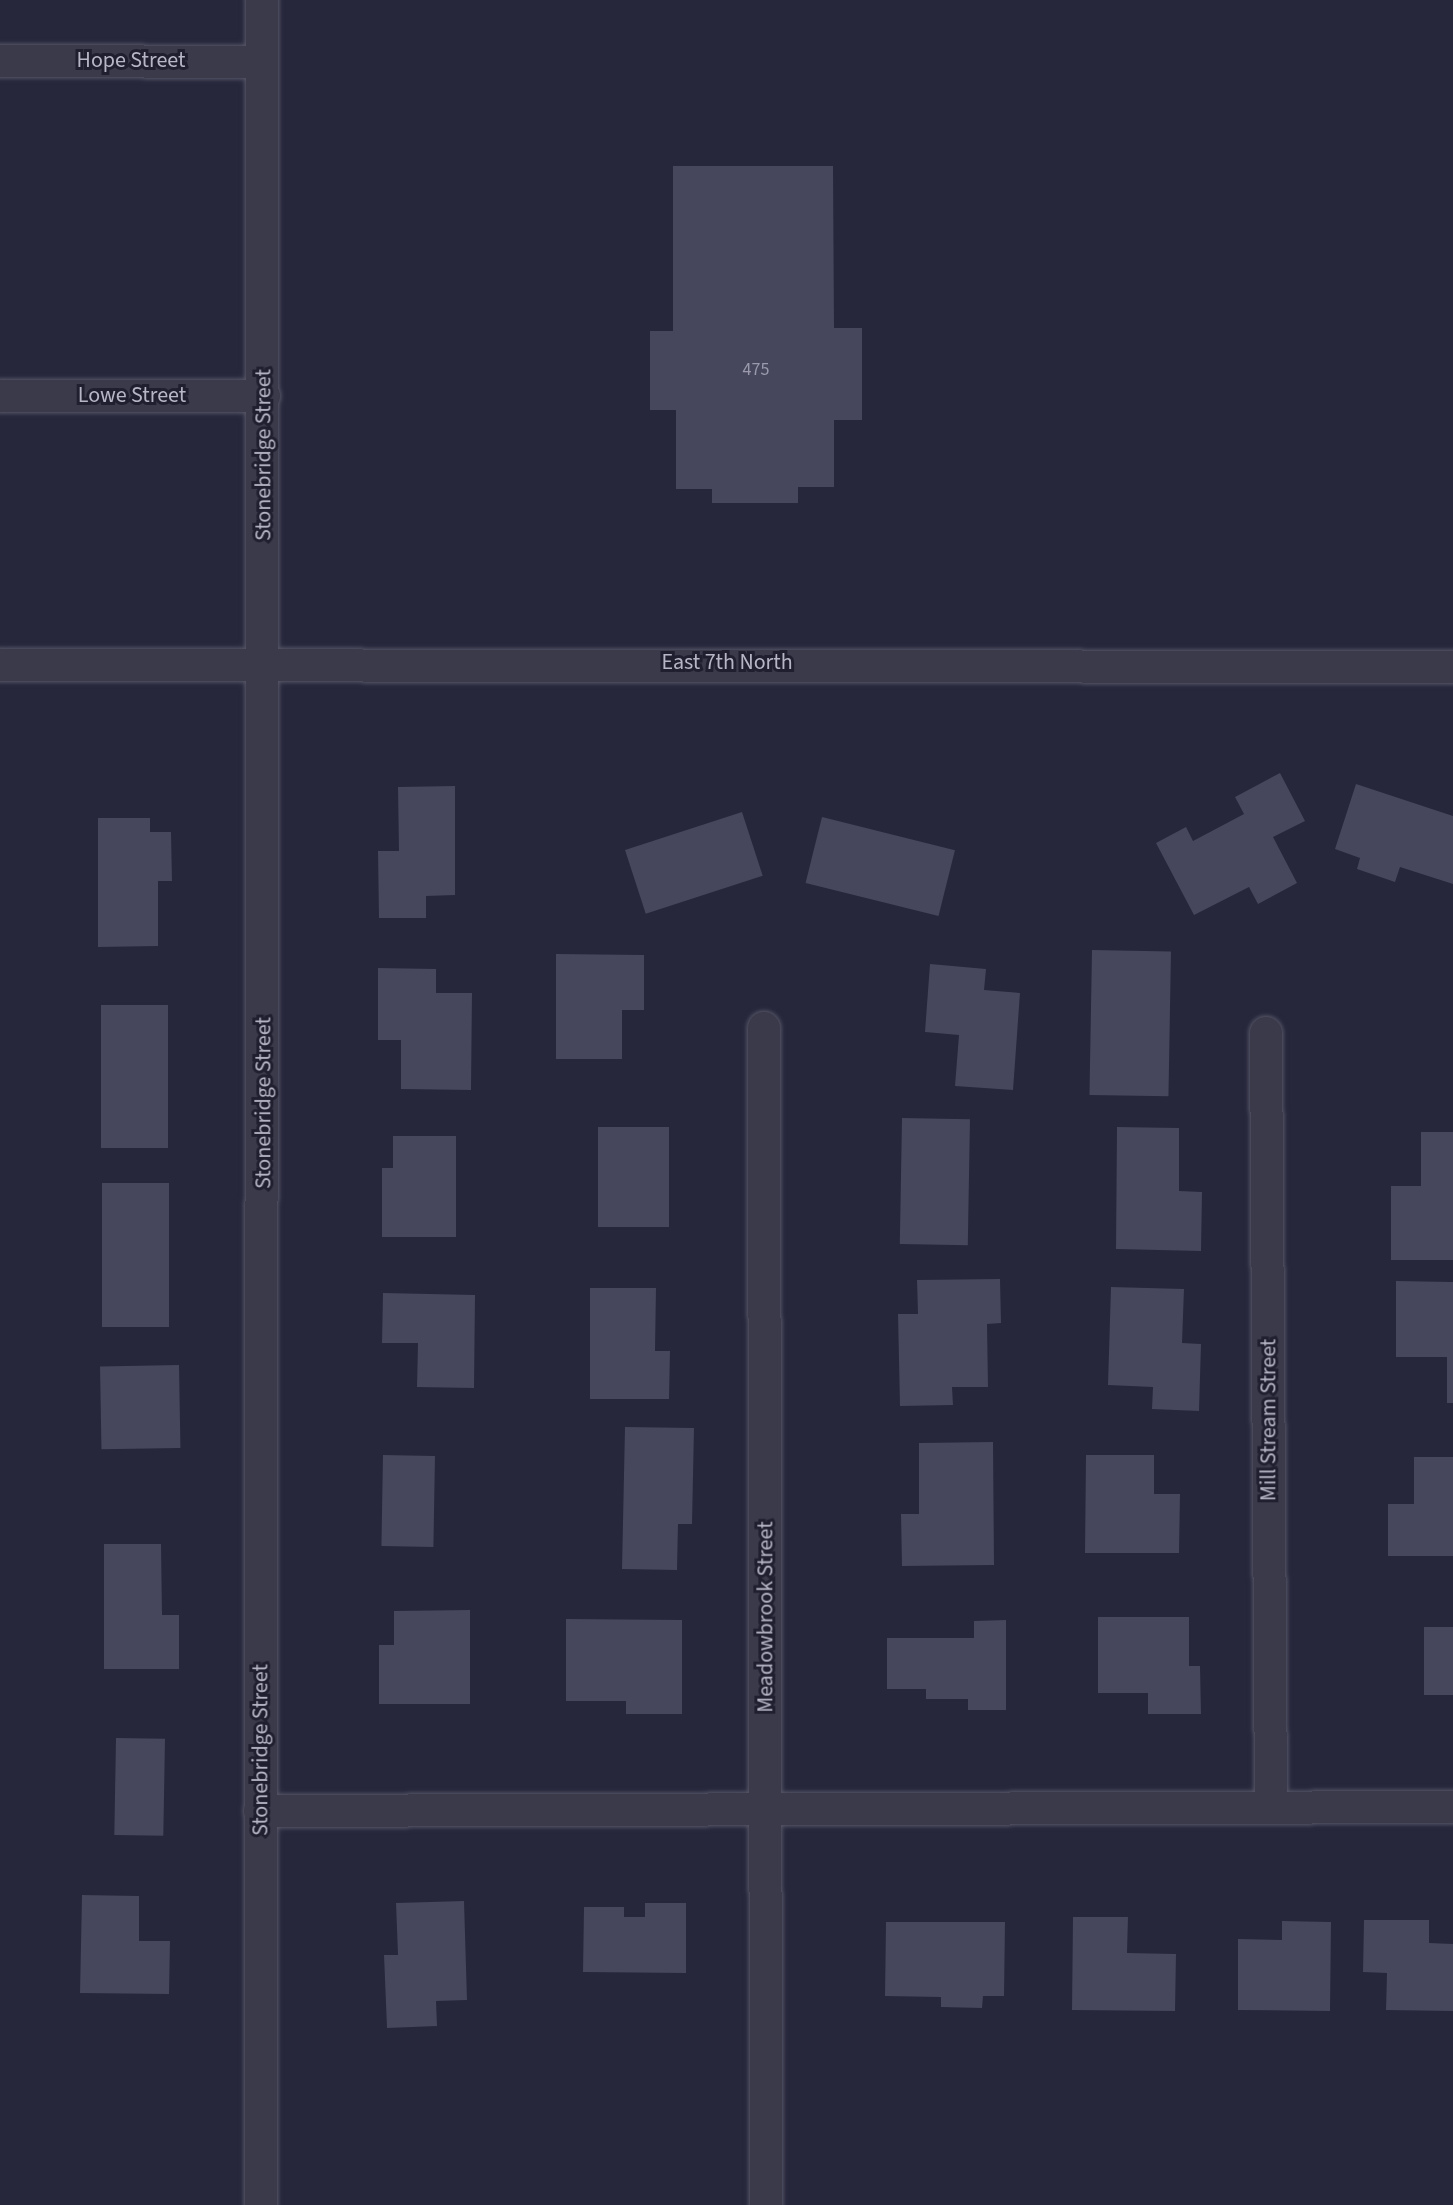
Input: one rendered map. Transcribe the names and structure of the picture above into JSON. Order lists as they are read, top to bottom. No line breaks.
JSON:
{"streets":{"street":["Hope Street","Lowe Street","Stonebridge Street","East 7th North","Mill Stream Street","Meadowbrook Street"]},"crossings":[["Hope Street","Stonebridge Street"],["Lowe Street","Stonebridge Street"],["Stonebridge Street","East 7th North"]],"house_numbers":["475"]}
